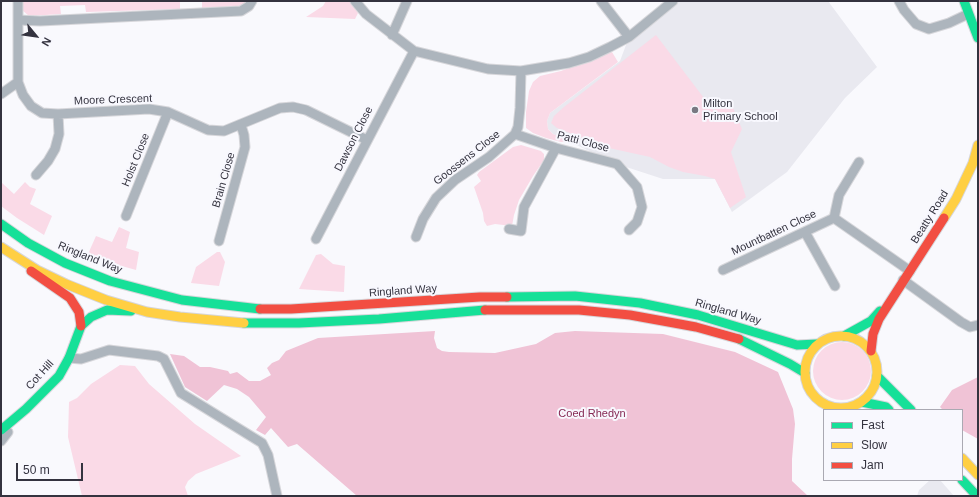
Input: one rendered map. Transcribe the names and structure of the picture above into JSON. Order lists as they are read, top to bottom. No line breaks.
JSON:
{"streets":{"main road":["Beatty Road","Ringland Way","Cot Hill"],"street":["Moore Crescent","Dawson Close","Patti Close","Goossens Close","Holst Close","Brain Close","Mountbatten Close"]},"crossings":[["Moore Crescent","Dawson Close"],["Moore Crescent","Holst Close"],["Moore Crescent","Brain Close"],["Patti Close","Goossens Close"],["Beatty Road","Mountbatten Close"],["Beatty Road","Ringland Way"]],"parks":["Coed Rhedyn"],"places":["Milton Primary School"],"legend":["Fast","Slow","Jam"],"scale_bar":"50 m","north":"bottom right"}
